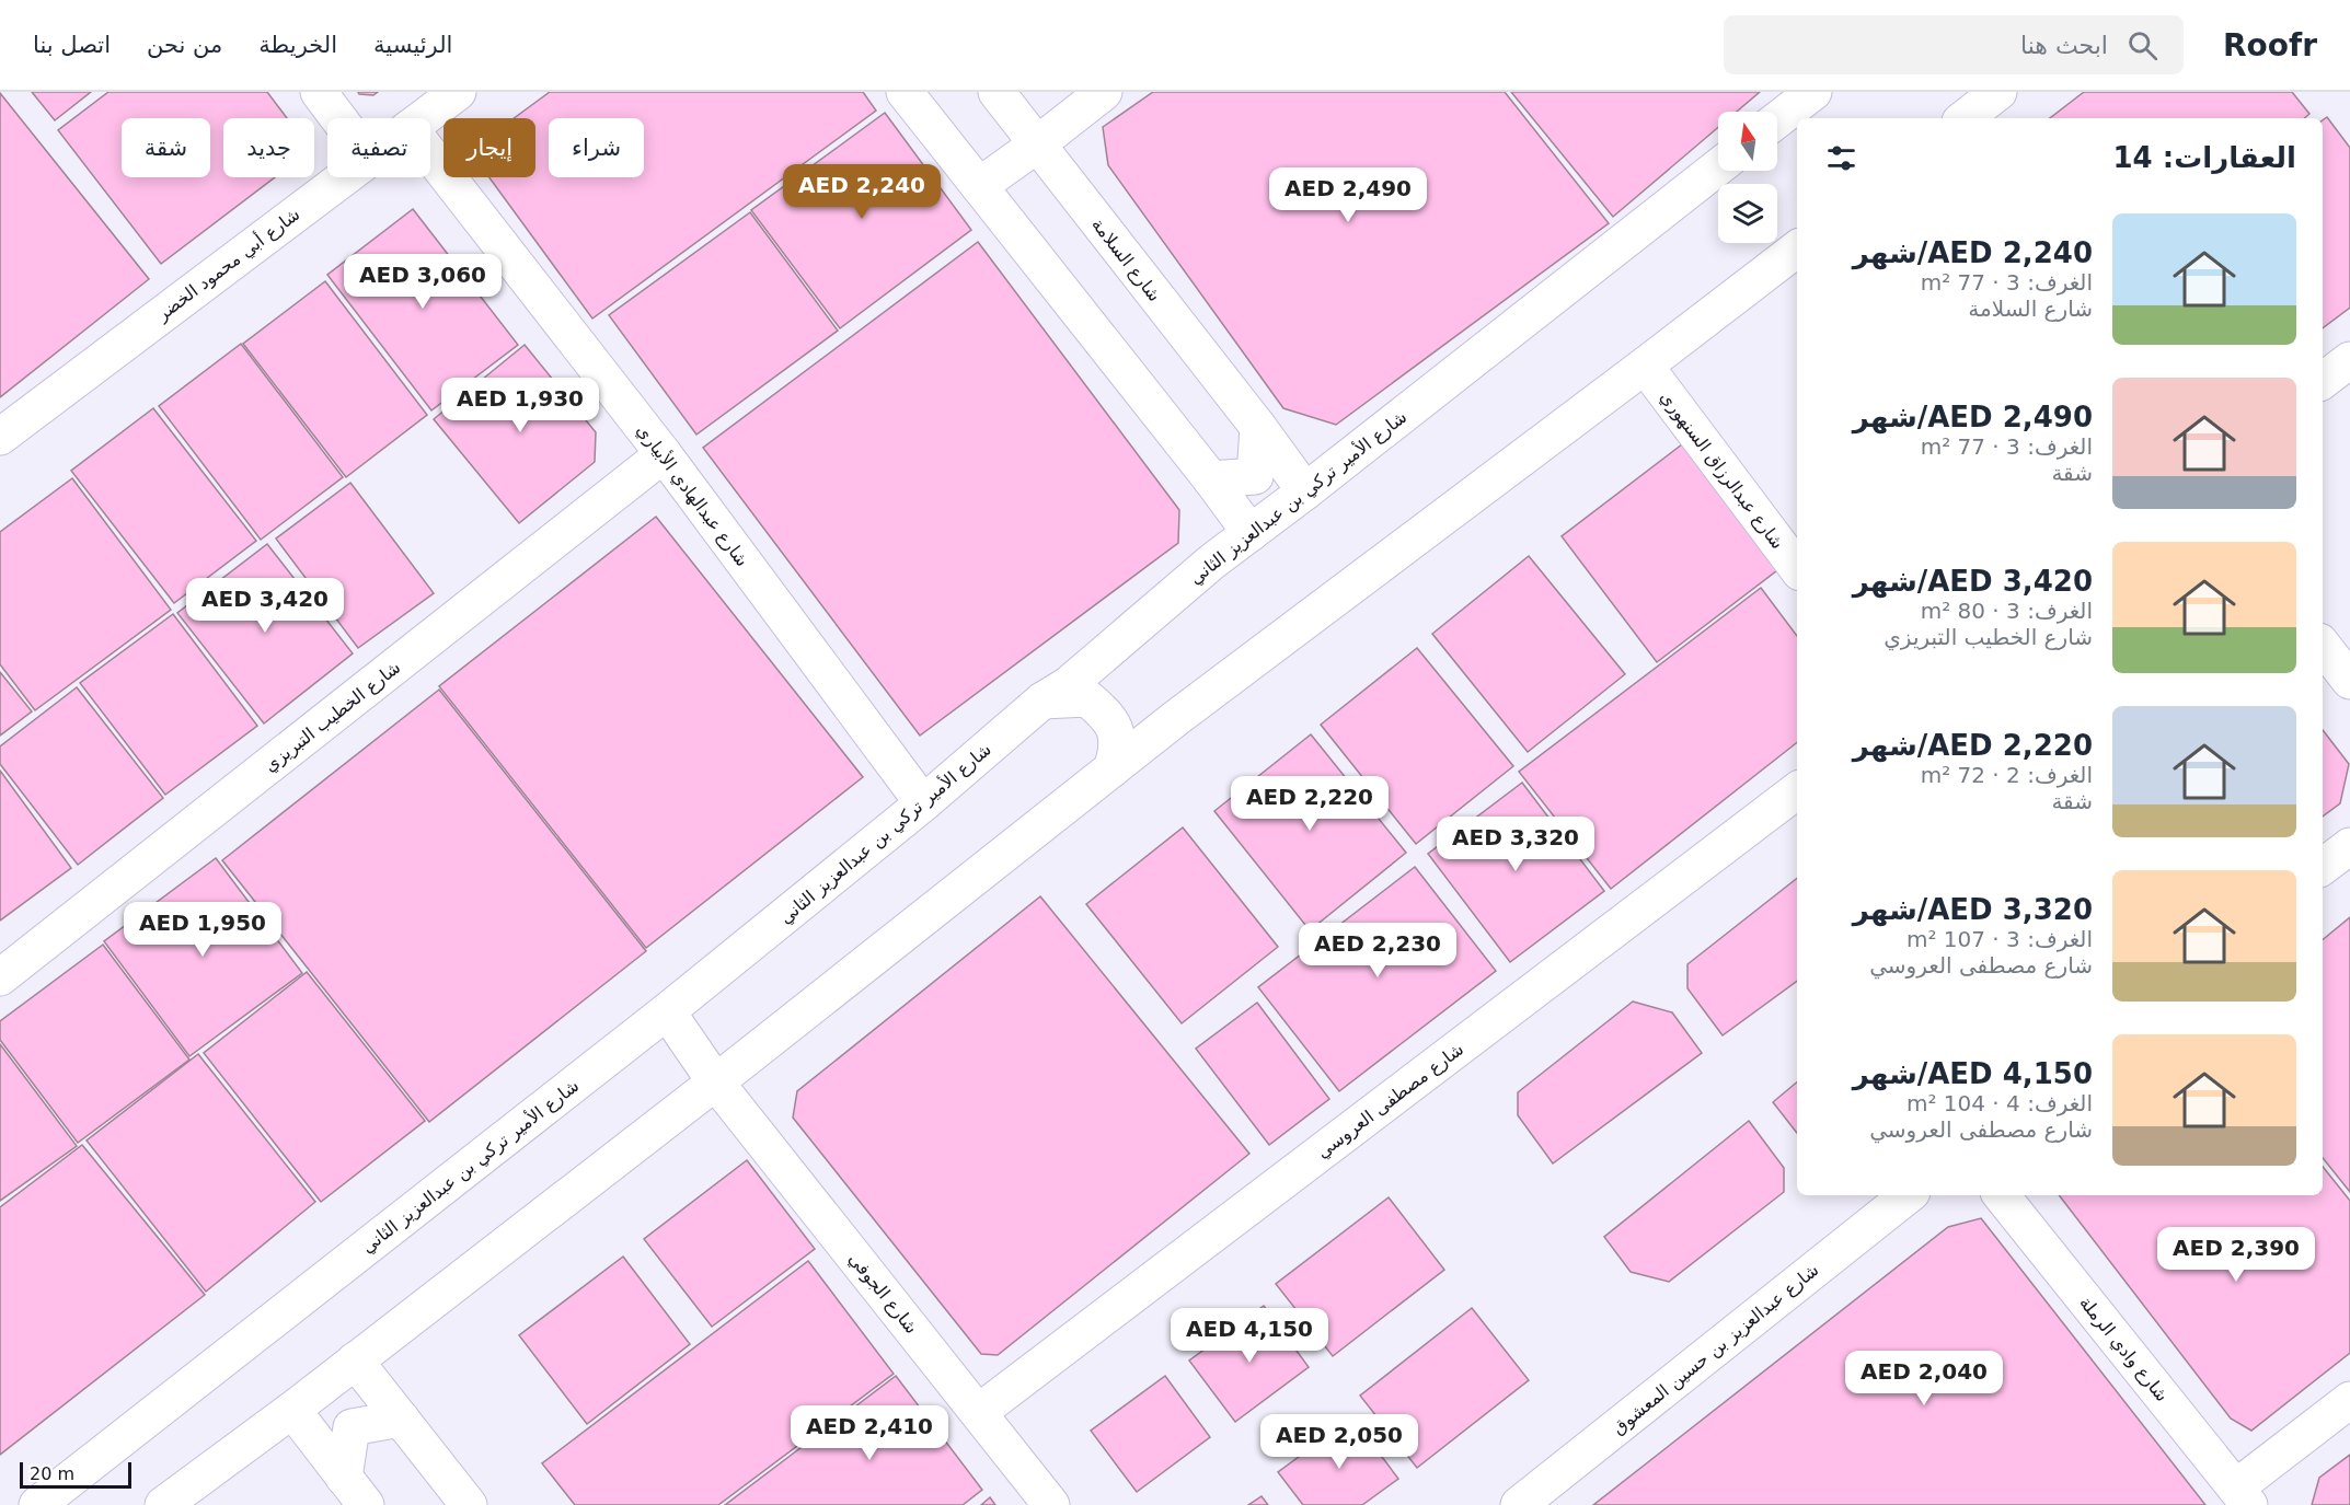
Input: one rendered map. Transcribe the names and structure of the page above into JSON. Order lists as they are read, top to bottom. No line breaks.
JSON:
{"streets":{"street":["شارع السلامة","شارع أبي محمود الخضر","شارع عبدالرزاق السنهوري","شارع عبدالهادي الأبياري","شارع الأمير تركي بن عبدالعزيز الثاني","شارع الخطيب التبريزي","شارع مصطفى العروسي","شارع الجوفي","شارع عبدالعزيز بن حسين المعشوق","شارع وادي الرملة"]},"crossings":[["شارع السلامة","شارع الأمير تركي بن عبدالعزيز الثاني"],["شارع عبدالهادي الأبياري","شارع الأمير تركي بن عبدالعزيز الثاني"],["شارع عبدالهادي الأبياري","شارع الخطيب التبريزي"],["شارع الأمير تركي بن عبدالعزيز الثاني","شارع الجوفي"],["شارع مصطفى العروسي","شارع الجوفي"]],"scale_bar":"20 m","north":"top","page":{"header":"Roofr","search":"ابحث هنا","nav":["الرئيسية","الخريطة","من نحن","اتصل بنا"],"chip":["شراء","إيجار","تصفية","جديد","شقة"],"heading":"العقارات: 14","price":["AED 2,240","AED 2,490","AED 3,060","AED 1,930","AED 3,420","AED 2,220","AED 3,320","AED 1,950","AED 2,230","AED 2,390","AED 4,150","AED 2,040","AED 2,410","AED 2,050"],"list":[{"name":"AED 2,240/شهر","note":"الغرف: 3 · 77 m² · شارع السلامة"},{"name":"AED 2,490/شهر","note":"الغرف: 3 · 77 m² · شقة"},{"name":"AED 3,420/شهر","note":"الغرف: 3 · 80 m² · شارع الخطيب التبريزي"},{"name":"AED 2,220/شهر","note":"الغرف: 2 · 72 m² · شقة"},{"name":"AED 3,320/شهر","note":"الغرف: 3 · 107 m² · شارع مصطفى العروسي"},{"name":"AED 4,150/شهر","note":"الغرف: 4 · 104 m² · شارع مصطفى العروسي"}],"scale":"20 m"}}
